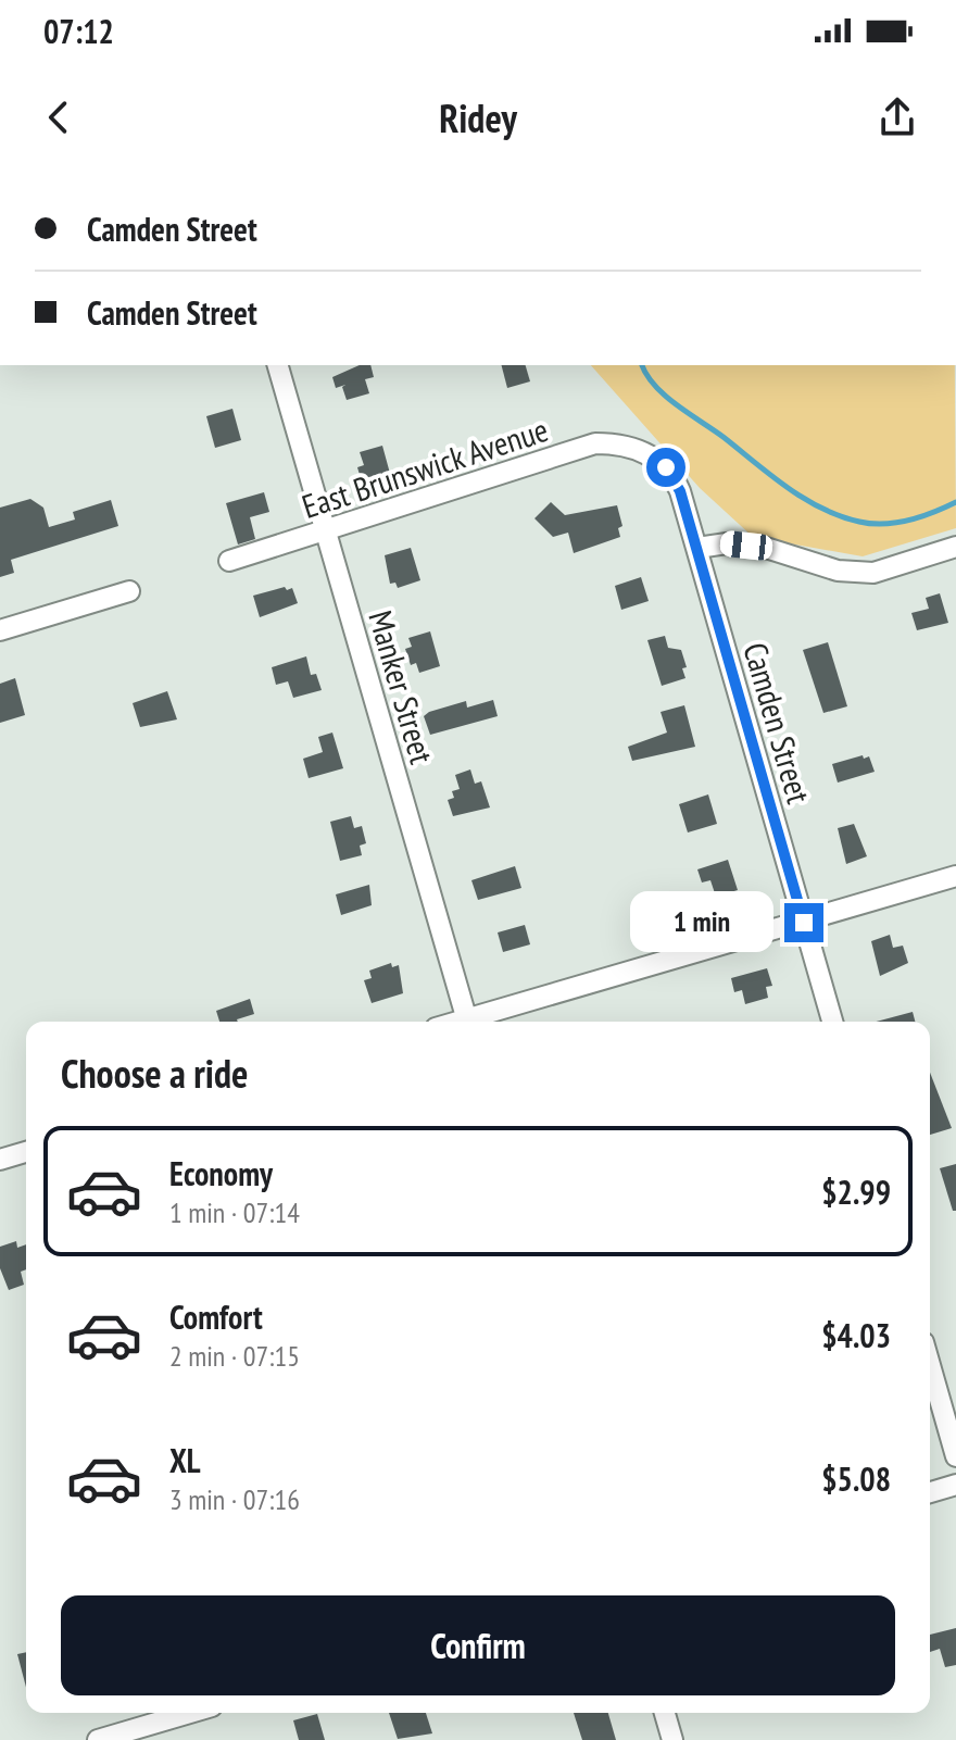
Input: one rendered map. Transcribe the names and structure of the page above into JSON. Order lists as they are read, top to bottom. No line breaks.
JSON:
{"streets":{"street":["East Brunswick Avenue","Manker Street","Camden Street"]},"crossings":[["East Brunswick Avenue","Manker Street"],["East Brunswick Avenue","Camden Street"]],"page":{"status":"07:12","header":"Ridey","banner":["Camden Street","Camden Street"],"bubble":"1 min","heading":"Choose a ride","list":[{"name":"Economy","note":"1 min · 07:14","value":"$2.99"},{"name":"Comfort","note":"2 min · 07:15","value":"$4.03"},{"name":"XL","note":"3 min · 07:16","value":"$5.08"}],"buttons":"Confirm"}}
